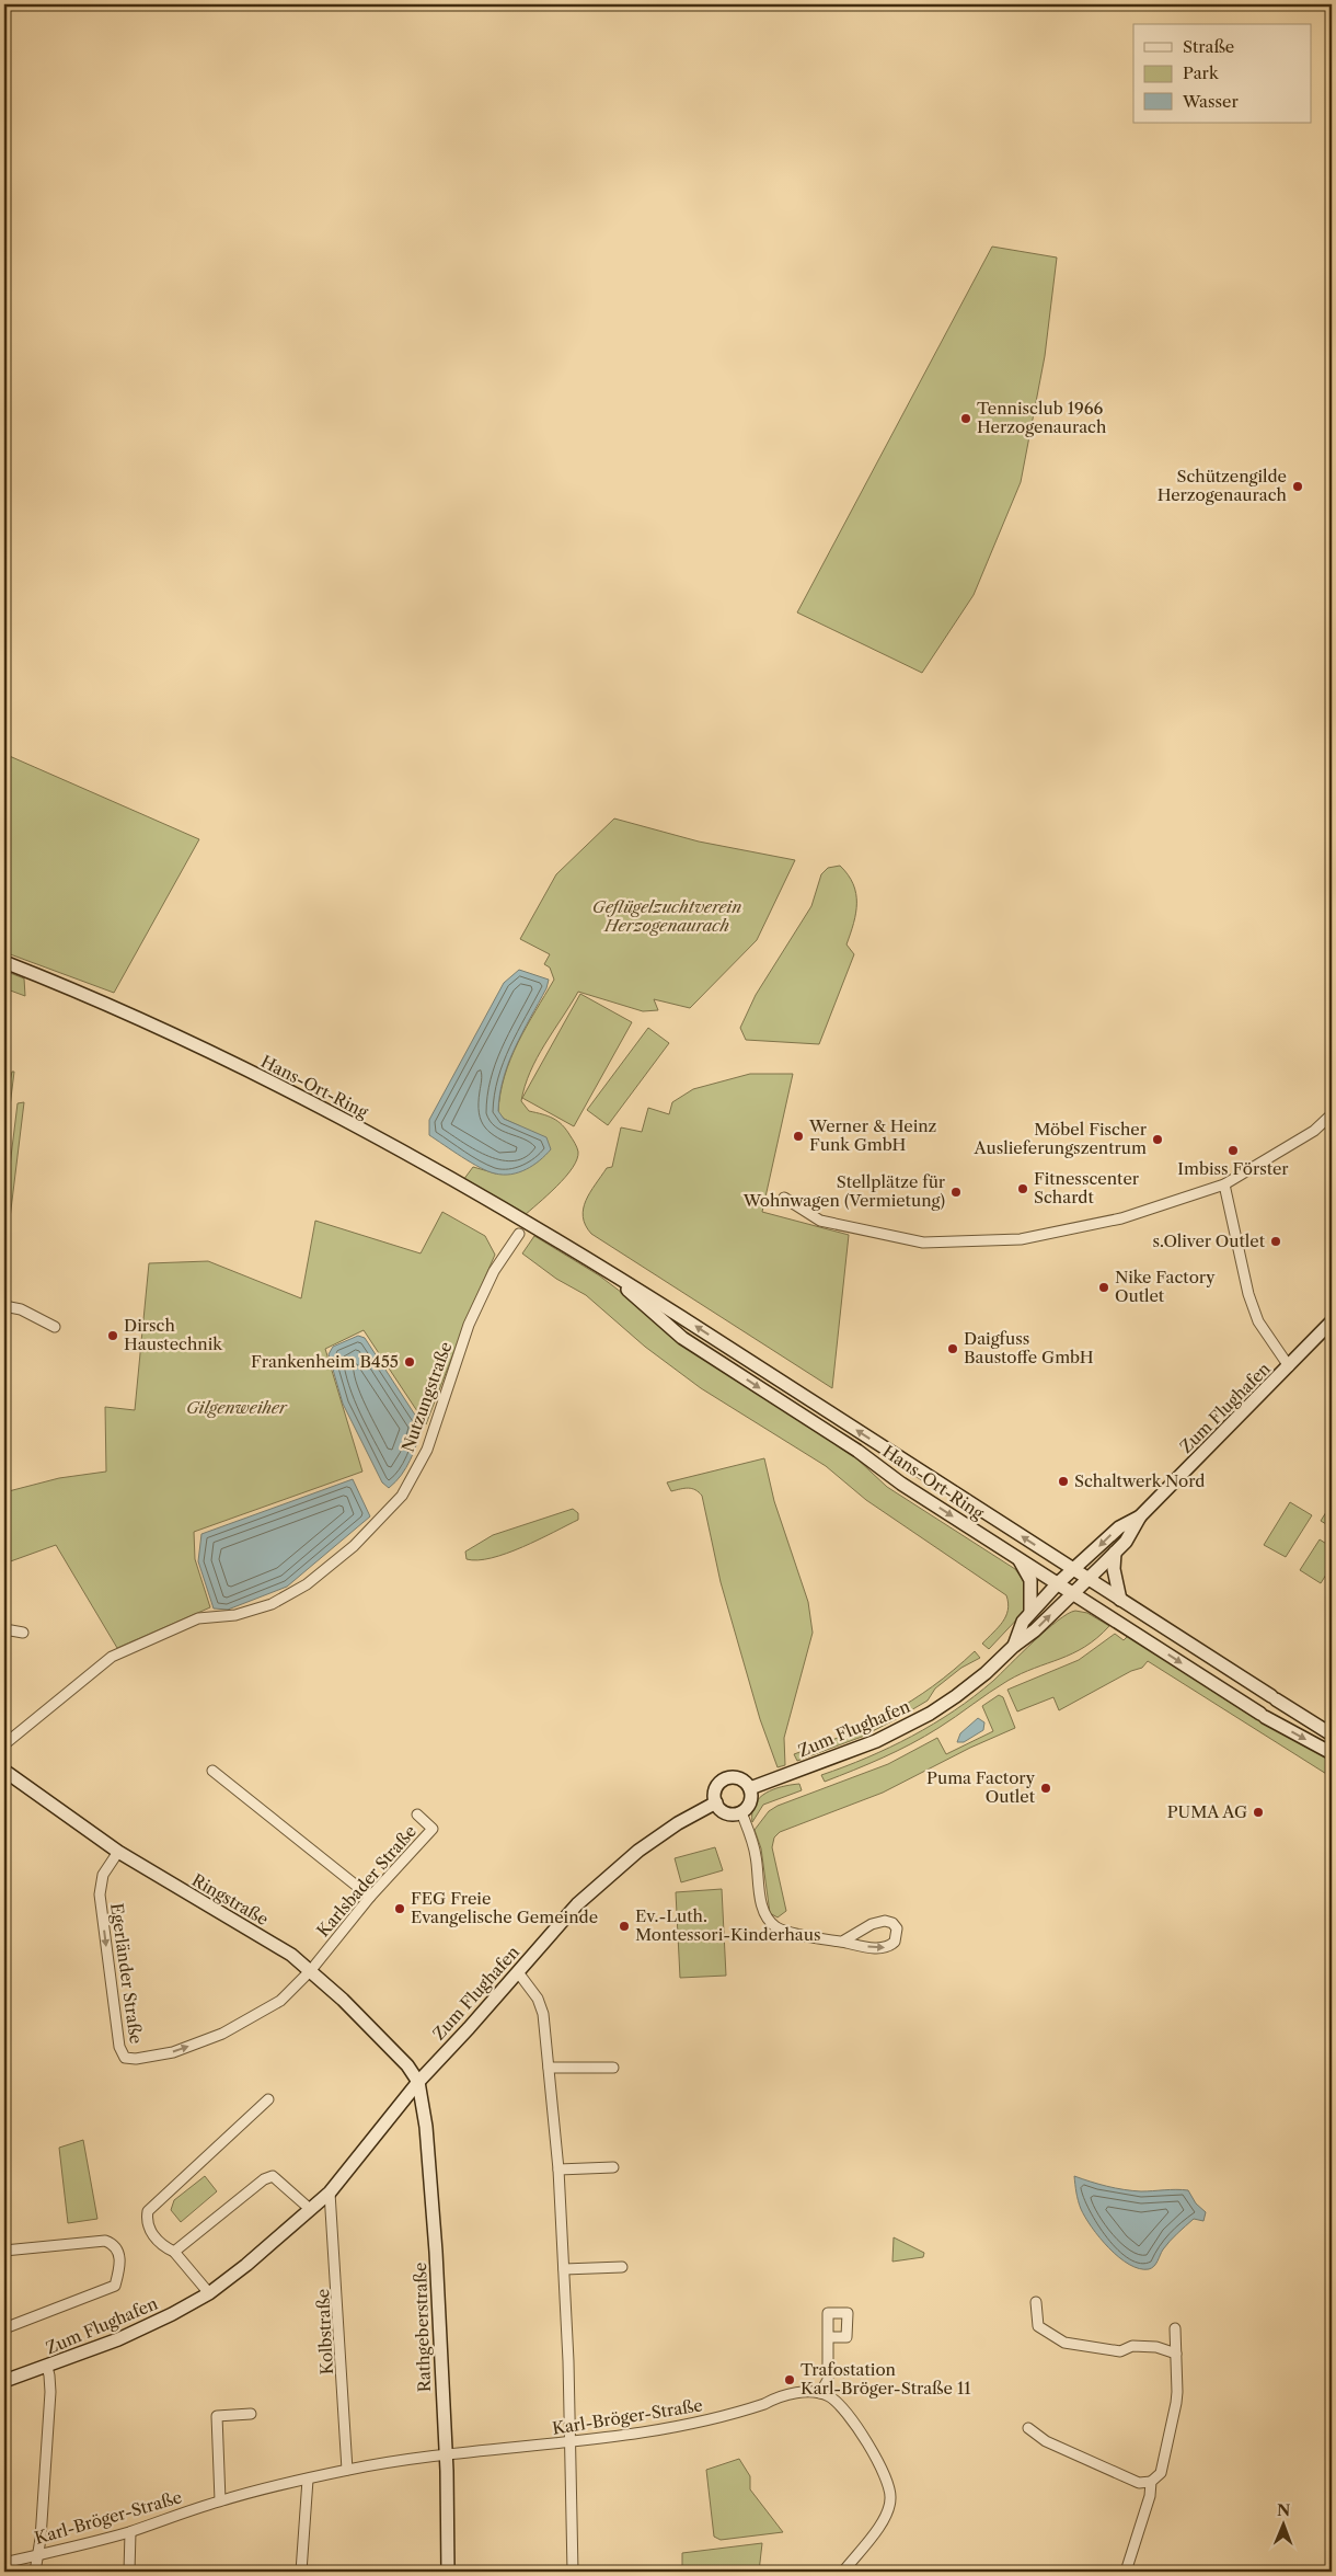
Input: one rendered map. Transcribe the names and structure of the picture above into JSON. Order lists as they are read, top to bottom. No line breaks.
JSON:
{"streets":{"street":["Hans-Ort-Ring","Nutzungstraße","Zum Flughafen","Karlsbader Straße","Ringstraße","Egerländer Straße","Rathgeberstraße","Kolbstraße","Karl-Bröger-Straße"]},"crossings":[["Hans-Ort-Ring","Zum Flughafen"],["Zum Flughafen","Ringstraße"],["Zum Flughafen","Rathgeberstraße"],["Zum Flughafen","Kolbstraße"],["Karlsbader Straße","Ringstraße"],["Karlsbader Straße","Egerländer Straße"],["Ringstraße","Egerländer Straße"],["Ringstraße","Rathgeberstraße"],["Rathgeberstraße","Karl-Bröger-Straße"],["Kolbstraße","Karl-Bröger-Straße"]],"parks":["Geflügelzuchtverein Herzogenaurach","Gilgenweiher"],"places":["Tennisclub 1966 Herzogenaurach","Schützengilde Herzogenaurach","Werner & Heinz Funk GmbH","Möbel Fischer Auslieferungszentrum","Imbiss Förster","Fitnesscenter Schardt","Stellplätze für Wohnwagen (Vermietung)","s.Oliver Outlet","Nike Factory Outlet","Dirsch Haustechnik","Daigfuss Baustoffe GmbH","Frankenheim B455","Schaltwerk Nord","Puma Factory Outlet","PUMA AG","FEG Freie Evangelische Gemeinde","Ev.-Luth. Montessori-Kinderhaus","Trafostation Karl-Bröger-Straße 11"],"legend":["Straße","Park","Wasser"],"north":"top"}
